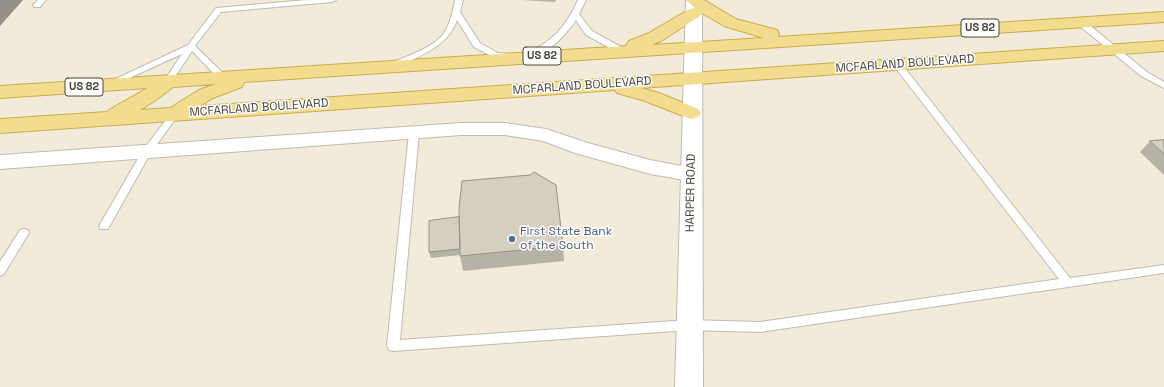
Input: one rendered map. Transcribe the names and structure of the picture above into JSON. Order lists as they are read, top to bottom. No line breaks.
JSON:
{"streets":{"highway":["US 82","MCFARLAND BOULEVARD"],"street":["HARPER ROAD"]},"crossings":[["US 82","HARPER ROAD"],["MCFARLAND BOULEVARD","HARPER ROAD"]],"places":["First State Bank of the South"]}
